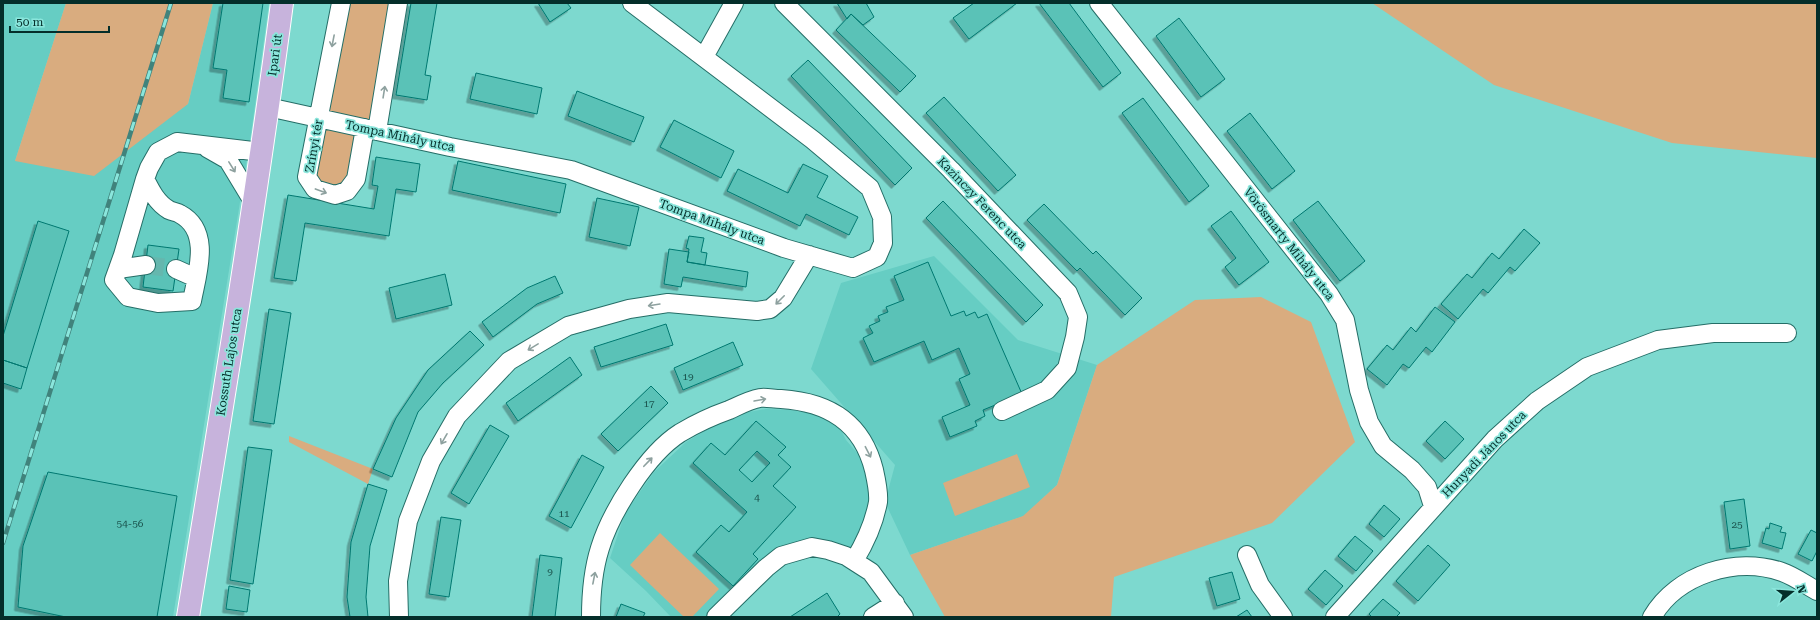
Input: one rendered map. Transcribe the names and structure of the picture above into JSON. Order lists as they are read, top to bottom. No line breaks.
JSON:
{"streets":{"main road":["Ipari út","Kossuth Lajos utca"],"street":["Tompa Mihály utca","Zrínyi tér","Kazinczy Ferenc utca","Vörösmarty Mihály utca","Hunyadi János utca"]},"crossings":[["Ipari út","Tompa Mihály utca"],["Ipari út","Kossuth Lajos utca"],["Tompa Mihály utca","Zrínyi tér"],["Tompa Mihály utca","Kossuth Lajos utca"],["Vörösmarty Mihály utca","Hunyadi János utca"]],"house_numbers":["19","17","4","11","54-56","25","9"],"scale_bar":"50 m","north":"right"}
